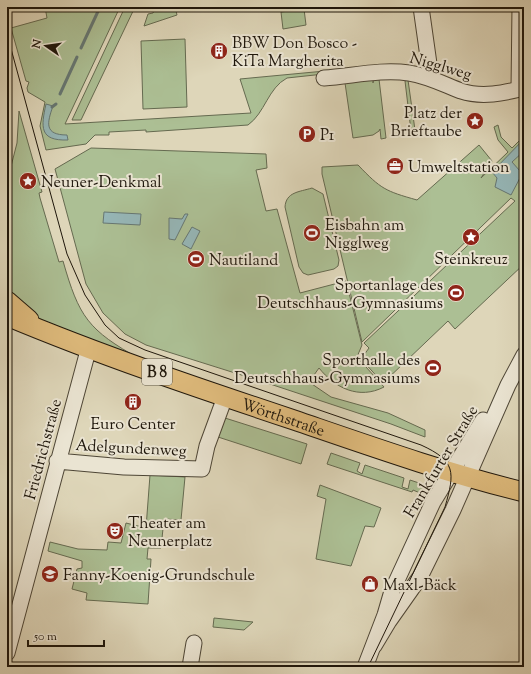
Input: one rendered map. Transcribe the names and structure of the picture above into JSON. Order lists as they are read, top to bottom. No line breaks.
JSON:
{"streets":{"main road":["B 8","Wörthstraße"],"street":["Nigglweg","Adelgundenweg","Friedrichstraße","Frankfurter Straße"]},"crossings":[["B 8","Wörthstraße"],["Wörthstraße","Adelgundenweg"],["Wörthstraße","Friedrichstraße"],["Wörthstraße","Frankfurter Straße"],["Adelgundenweg","Friedrichstraße"]],"places":{"building":["BBW Don Bosco - KiTa Margherita","Euro Center"],"place":["Platz der Brieftaube","Neuner-Denkmal","Steinkreuz"],"parking":["P1"],"office":["Umweltstation"],"sports":["Eisbahn am Nigglweg","Nautiland","Sportanlage des Deutschhaus-Gymnasiums","Sporthalle des Deutschhaus-Gymnasiums"],"theatre":["Theater am Neunerplatz"],"school or university":["Fanny-Koenig-Grundschule"],"shop":["Maxl-Bäck"]},"scale_bar":"50 m","north":"left"}
